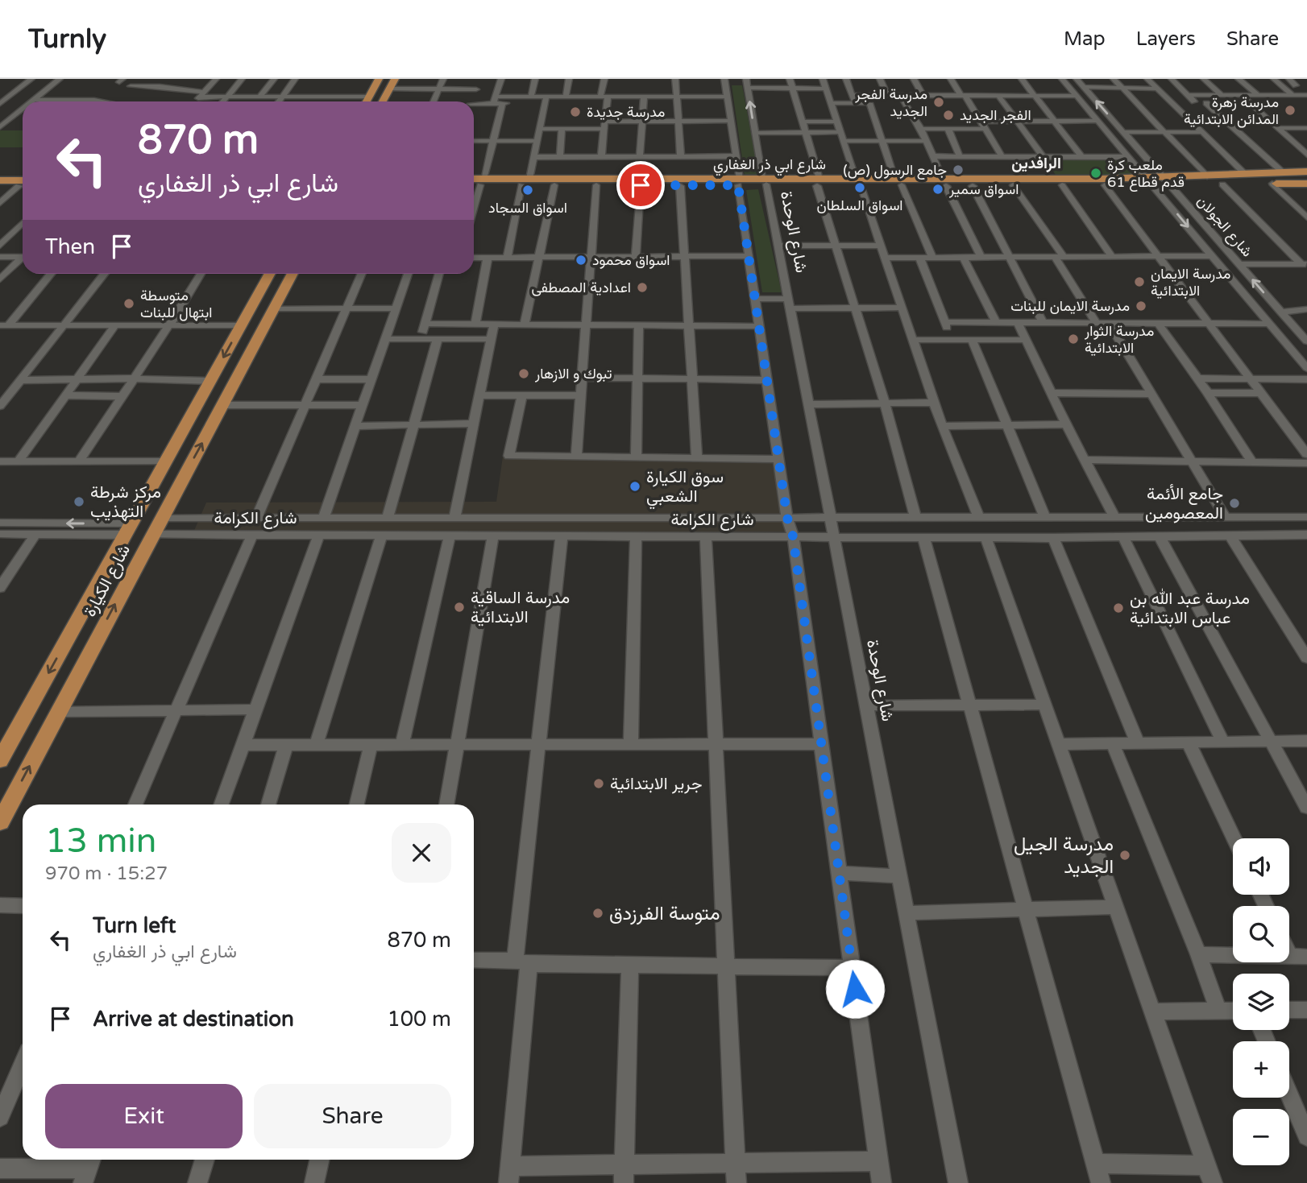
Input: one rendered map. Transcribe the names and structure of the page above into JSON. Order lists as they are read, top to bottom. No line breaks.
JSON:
{"streets":{"main road":["شارع ابي ذر الغفاري","شارع الكيارة"],"street":["شارع الجولان","شارع الوحدة","شارع الكرامة"]},"crossings":[["شارع ابي ذر الغفاري","شارع الجولان"],["شارع ابي ذر الغفاري","شارع الوحدة"],["شارع الوحدة","شارع الكرامة"],["شارع الكرامة","شارع الكيارة"]],"districts":["الرافدين"],"places":["مدرسة الفجر الجديد","مدرسة زهرة المدائن الابتدائية","مدرسة جديدة","الفجر الجديد","جامع الرسول (ص)","ملعب كرة قدم قطاع 61","اسواق السلطان","اسواق سمير","اسواق السجاد","اسواق محمود","مدرسة الايمان الابتدائية","اعدادية المصطفى","متوسطة ابتهال للبنات","مدرسة الايمان للبنات","مدرسة الثوار الابتدائية","تبوك و الازهار","سوق الكيارة الشعبي","مركز شرطة التهذيب","جامع الأئمة المعصومين","مدرسة الساقية الابتدائية","مدرسة عبد الله بن عباس الابتدائية","جرير الابتدائية","مدرسة الجيل الجديد","متوسة الفرزدق"],"page":{"header":"Turnly","nav":["Map","Layers","Share"],"turn":["870 m","شارع ابي ذر الغفاري"],"then":"Then","heading":["13 min","970 m · 15:27"],"map_buttons":["+","−"],"list":[{"name":"Turn left","note":"شارع ابي ذر الغفاري","value":"870 m"},{"name":"Arrive at destination","value":"100 m"}],"buttons":["Exit","Share"]}}
